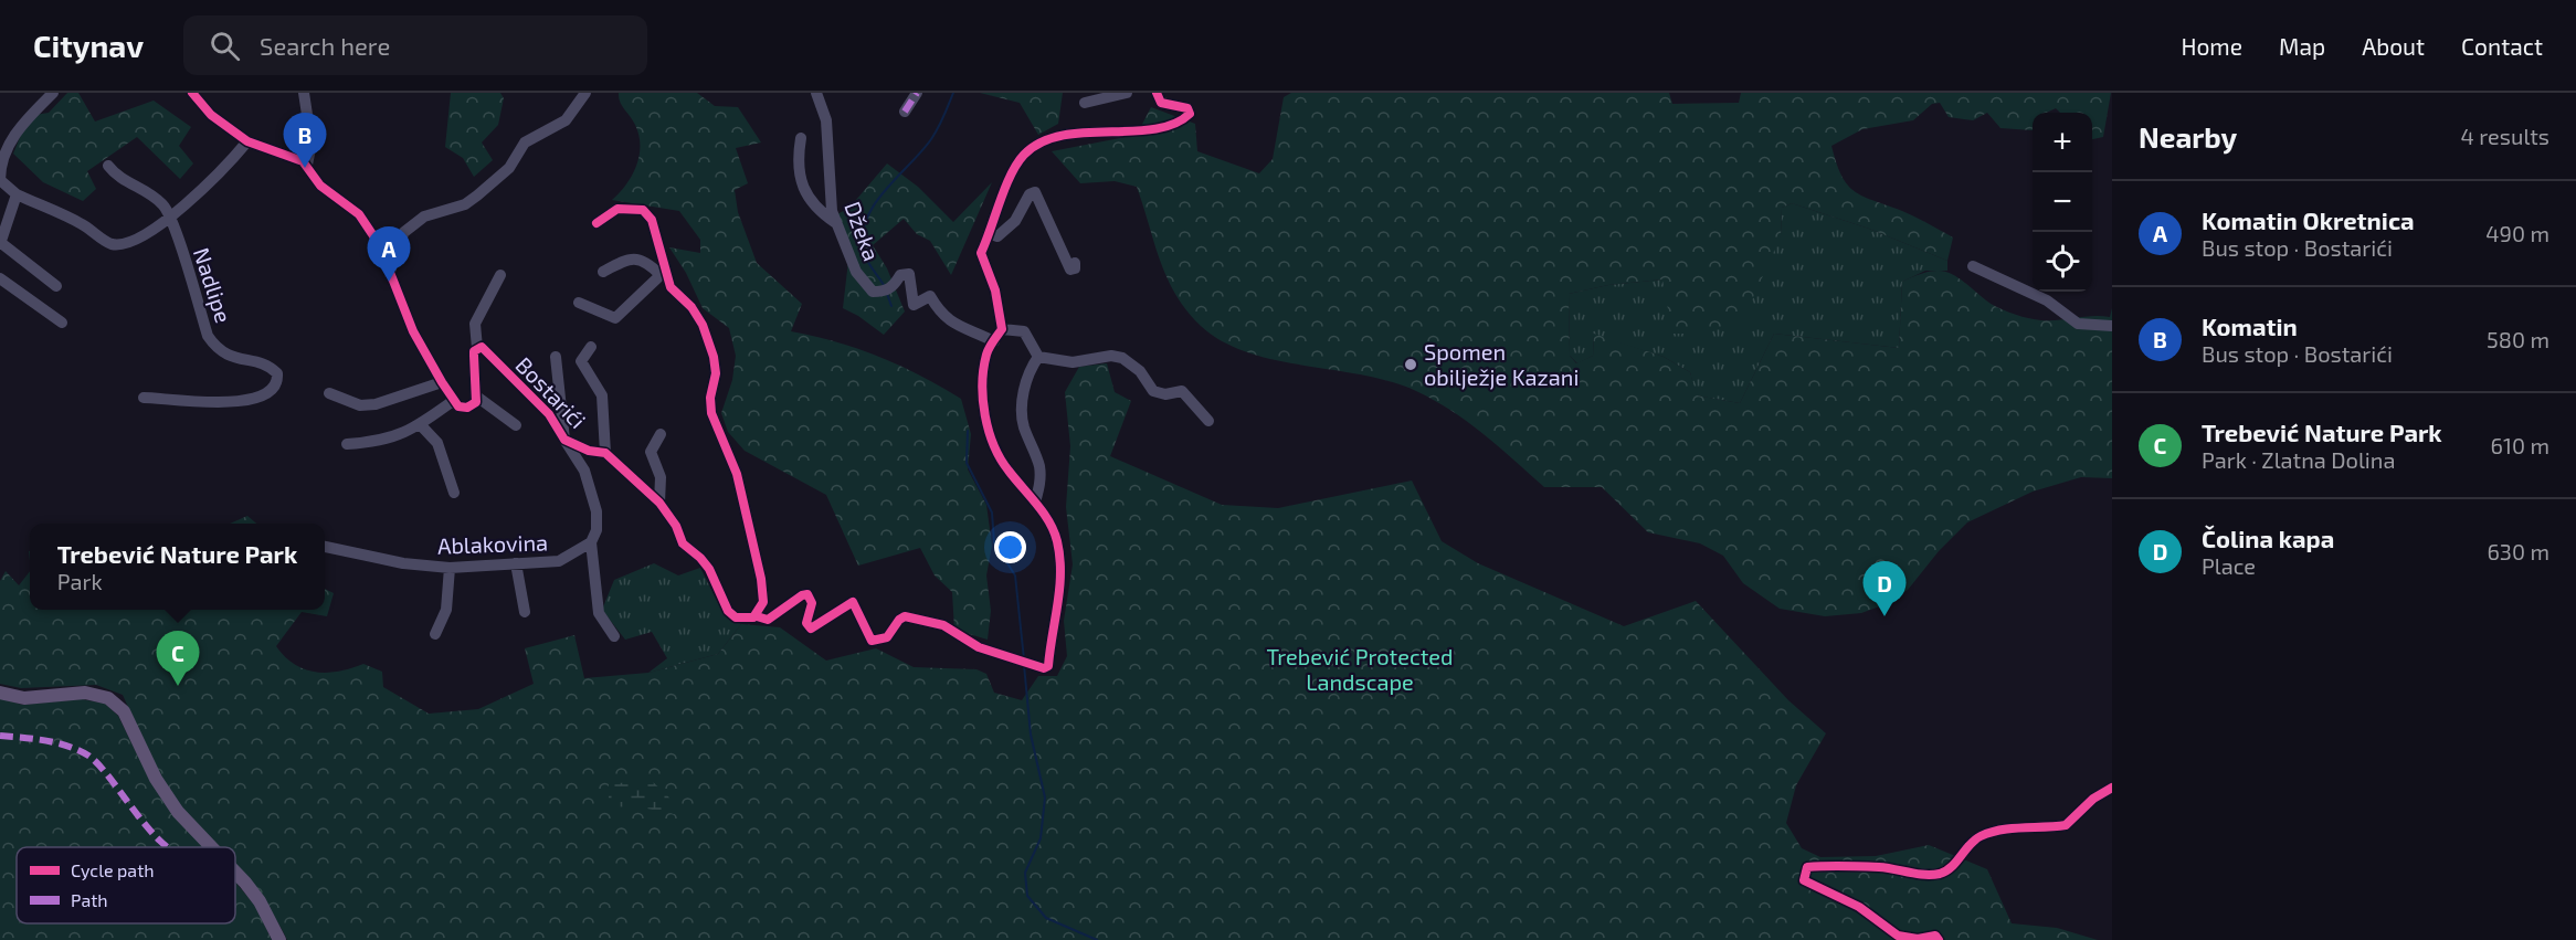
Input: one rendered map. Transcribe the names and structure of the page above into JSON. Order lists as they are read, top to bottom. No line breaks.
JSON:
{"streets":{"street":["Džeka","Nadlipe","Bostarići","Ablakovina"]},"parks":["Trebević Protected Landscape"],"places":["Spomen obilježje Kazani"],"legend":["Cycle path","Path"],"page":{"header":"Citynav","search":"Search here","nav":["Home","Map","About","Contact"],"heading":["Nearby","4 results"],"map_buttons":["+","−"],"pins":["B","A","D","C"],"list":[{"mark":"A","name":"Komatin Okretnica","note":"Bus stop · Bostarići","value":"490 m"},{"mark":"B","name":"Komatin","note":"Bus stop · Bostarići","value":"580 m"},{"mark":"C","name":"Trebević Nature Park","note":"Park · Zlatna Dolina","value":"610 m"},{"mark":"D","name":"Čolina kapa","note":"Place","value":"630 m"}],"popup":["Trebević Nature Park","Park"]}}
